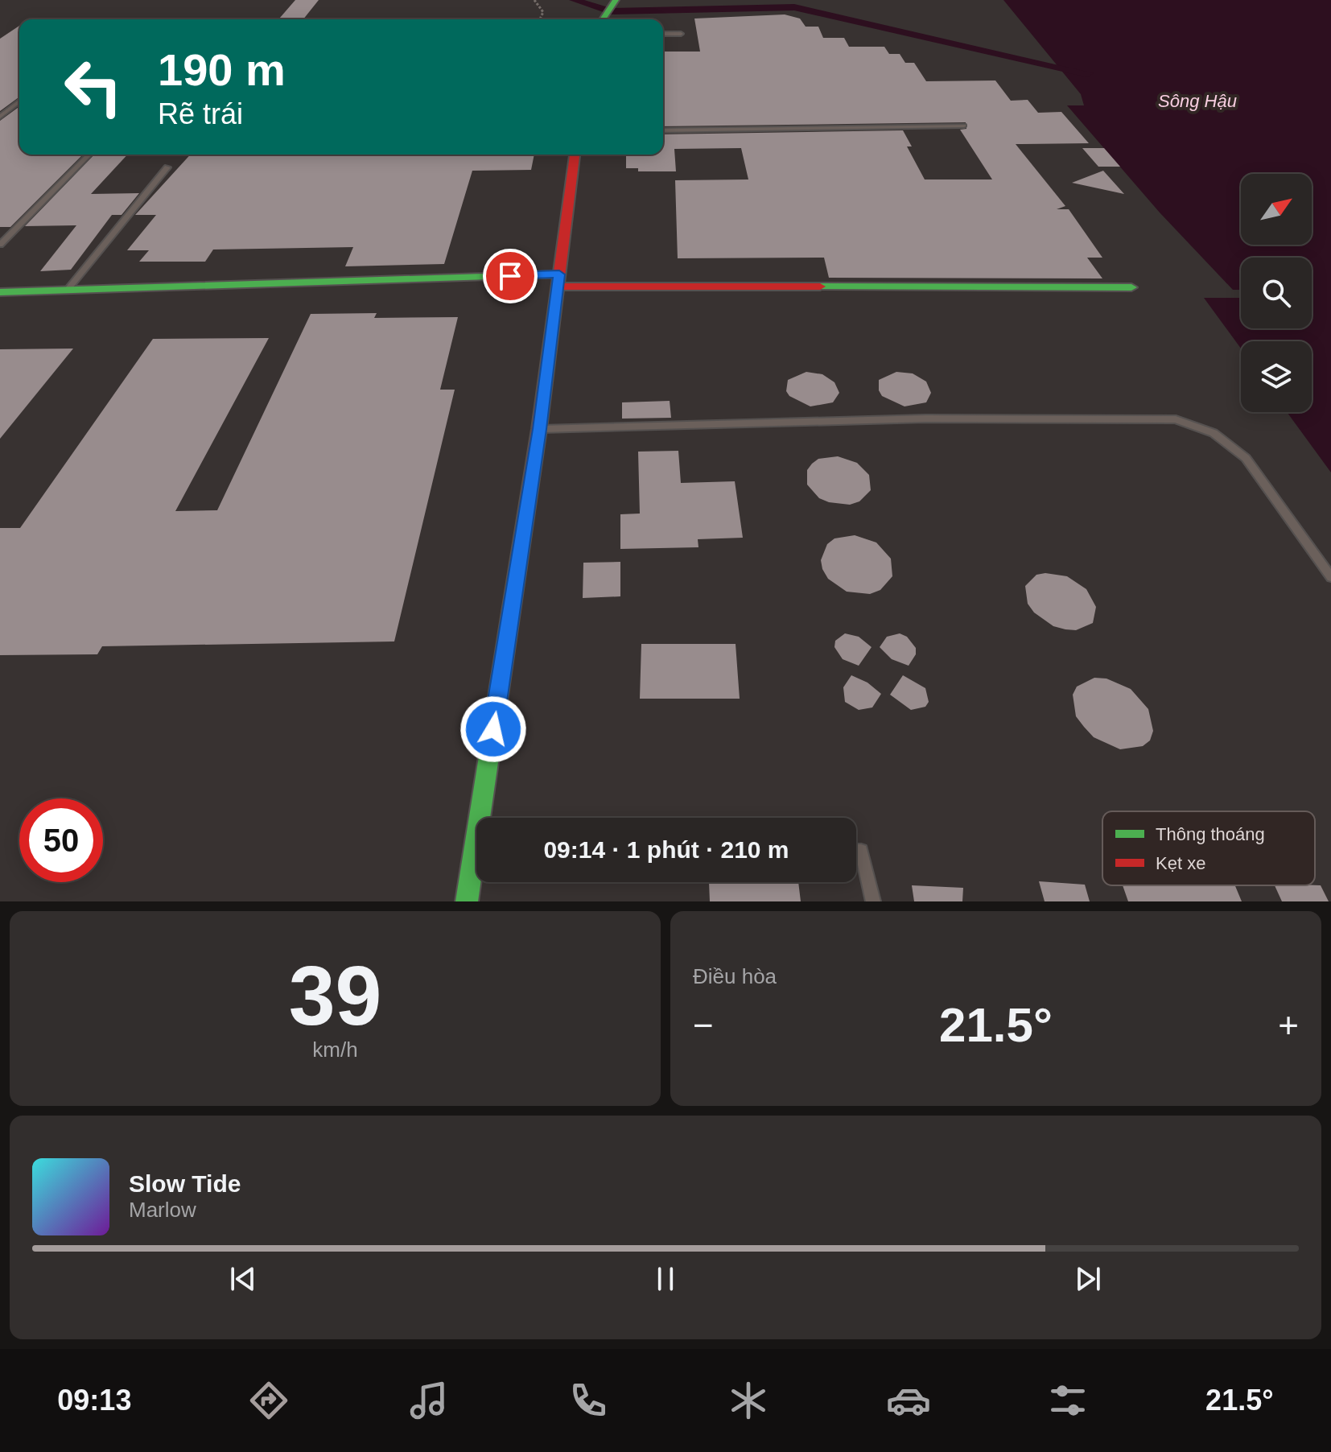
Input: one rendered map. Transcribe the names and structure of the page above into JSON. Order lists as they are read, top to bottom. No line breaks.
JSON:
{"water":["Sông Hậu"],"legend":["Thông thoáng","Kẹt xe"],"north":"top right","page":{"turn":["190 m","Rẽ trái"],"limit":"50","trip":"09:14 · 1 phút · 210 m","tile":[["39","km/h"],"Điều hòa"],"heat":["−","21.5°","+"],"song":["Slow Tide","Marlow"],"tabs":["09:13","21.5°"]}}
